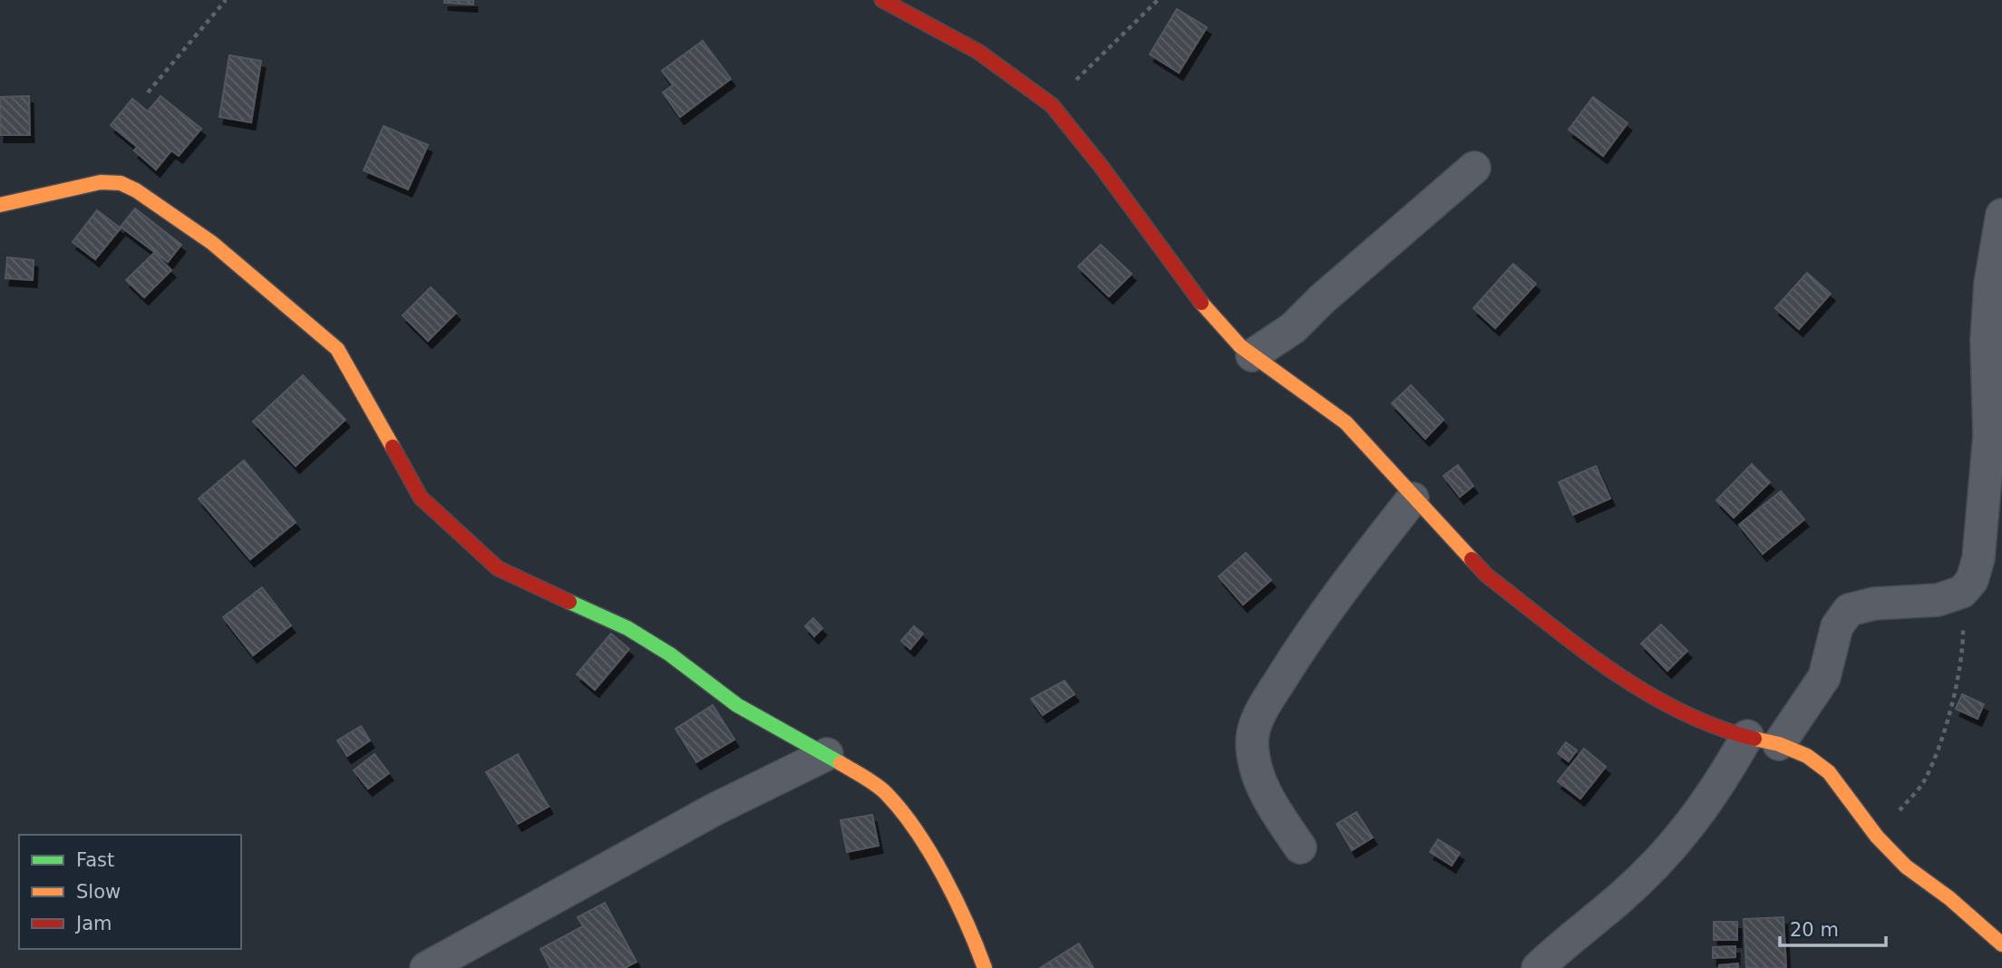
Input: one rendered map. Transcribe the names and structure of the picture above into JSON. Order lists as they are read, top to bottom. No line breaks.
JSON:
{"legend":["Fast","Slow","Jam"],"scale_bar":"20 m"}
